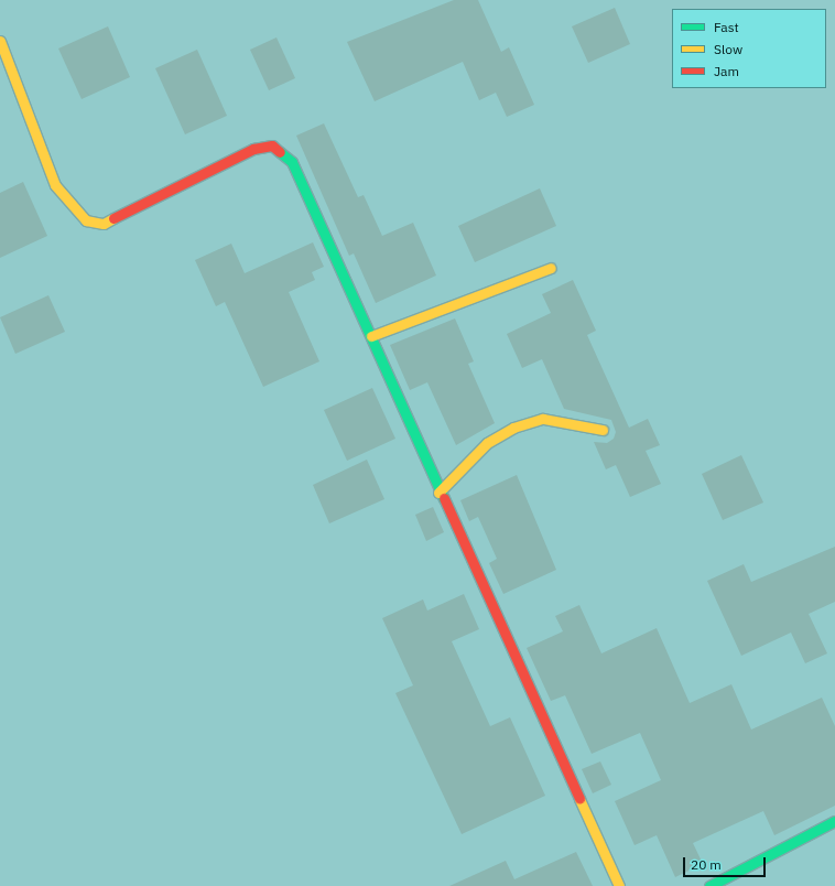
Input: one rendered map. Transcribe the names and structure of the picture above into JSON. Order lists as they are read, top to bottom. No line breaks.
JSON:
{"legend":["Fast","Slow","Jam"],"scale_bar":"20 m"}
